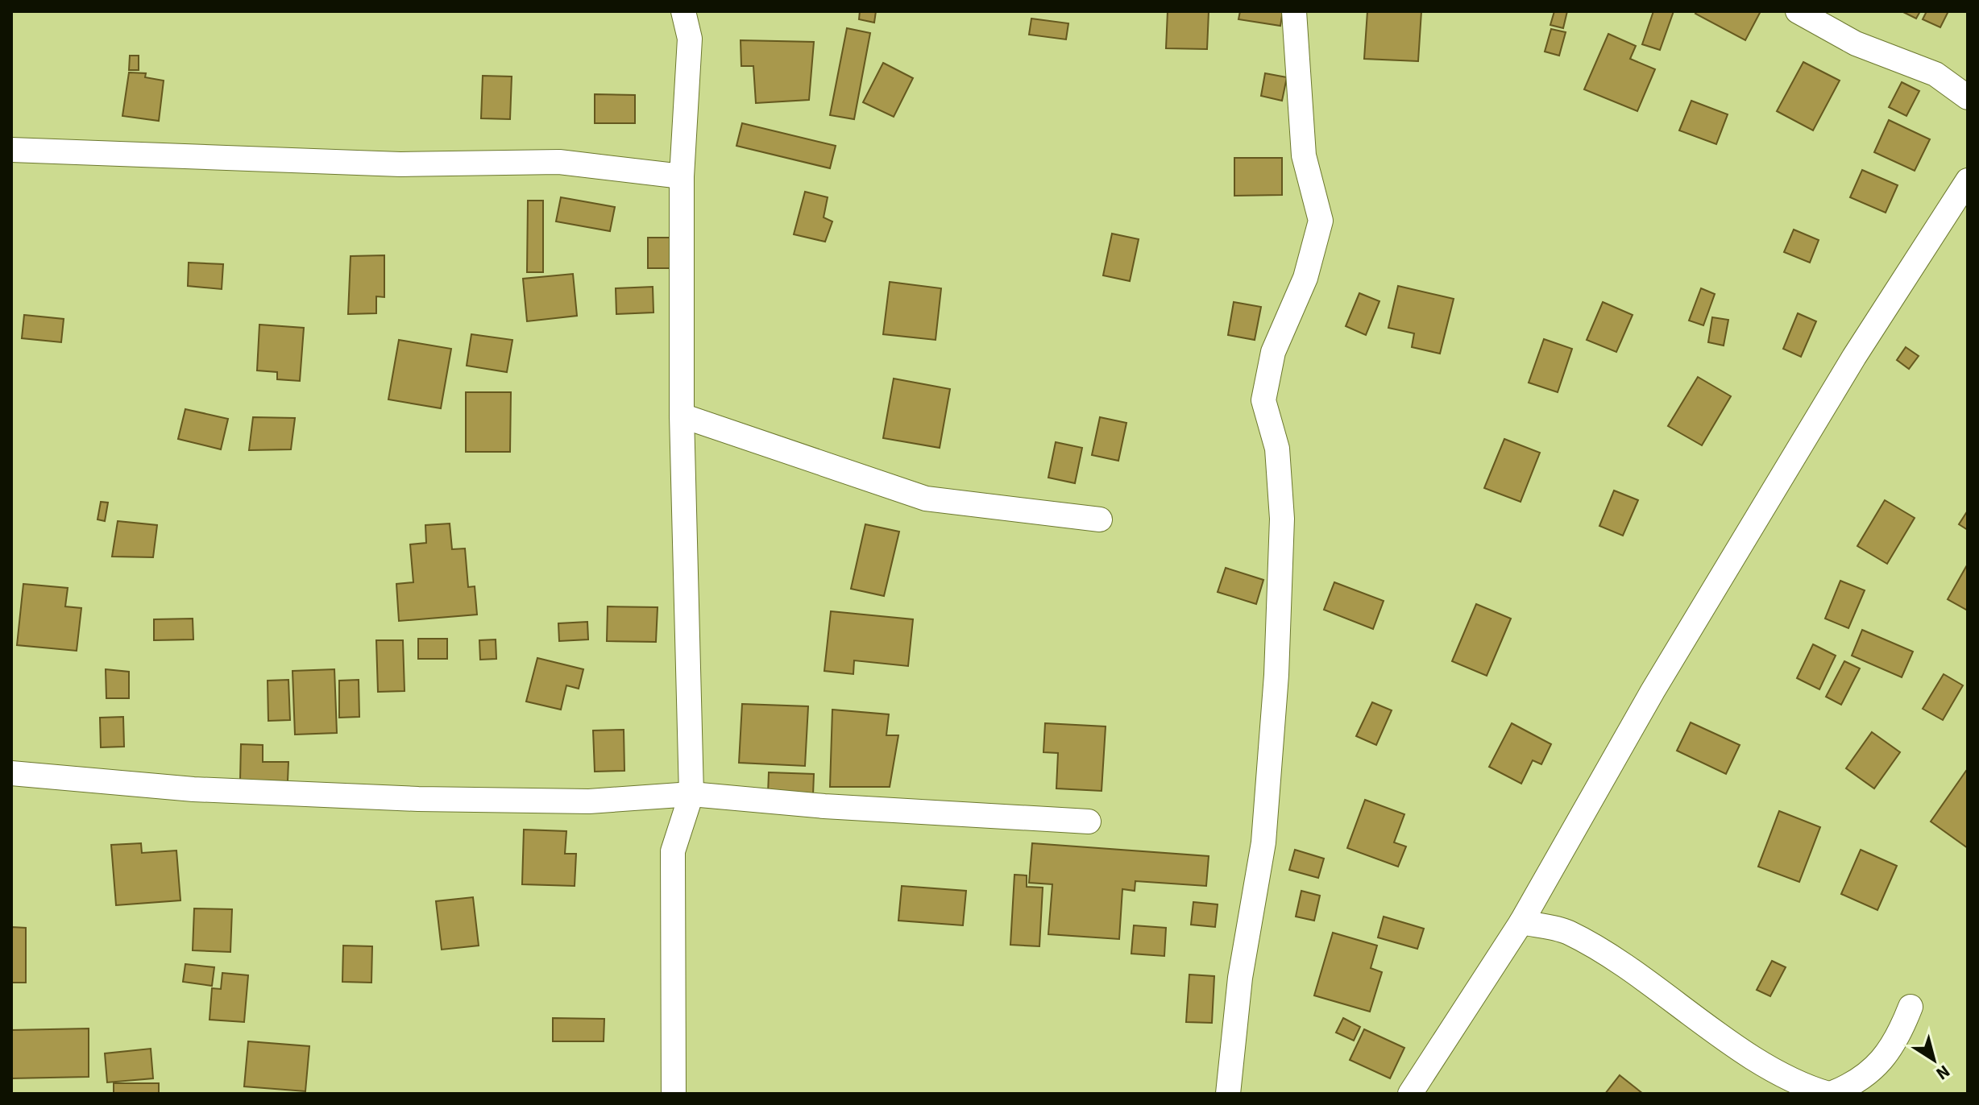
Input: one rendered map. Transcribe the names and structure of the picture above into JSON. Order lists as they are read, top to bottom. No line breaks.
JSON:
{"north":"bottom right"}
